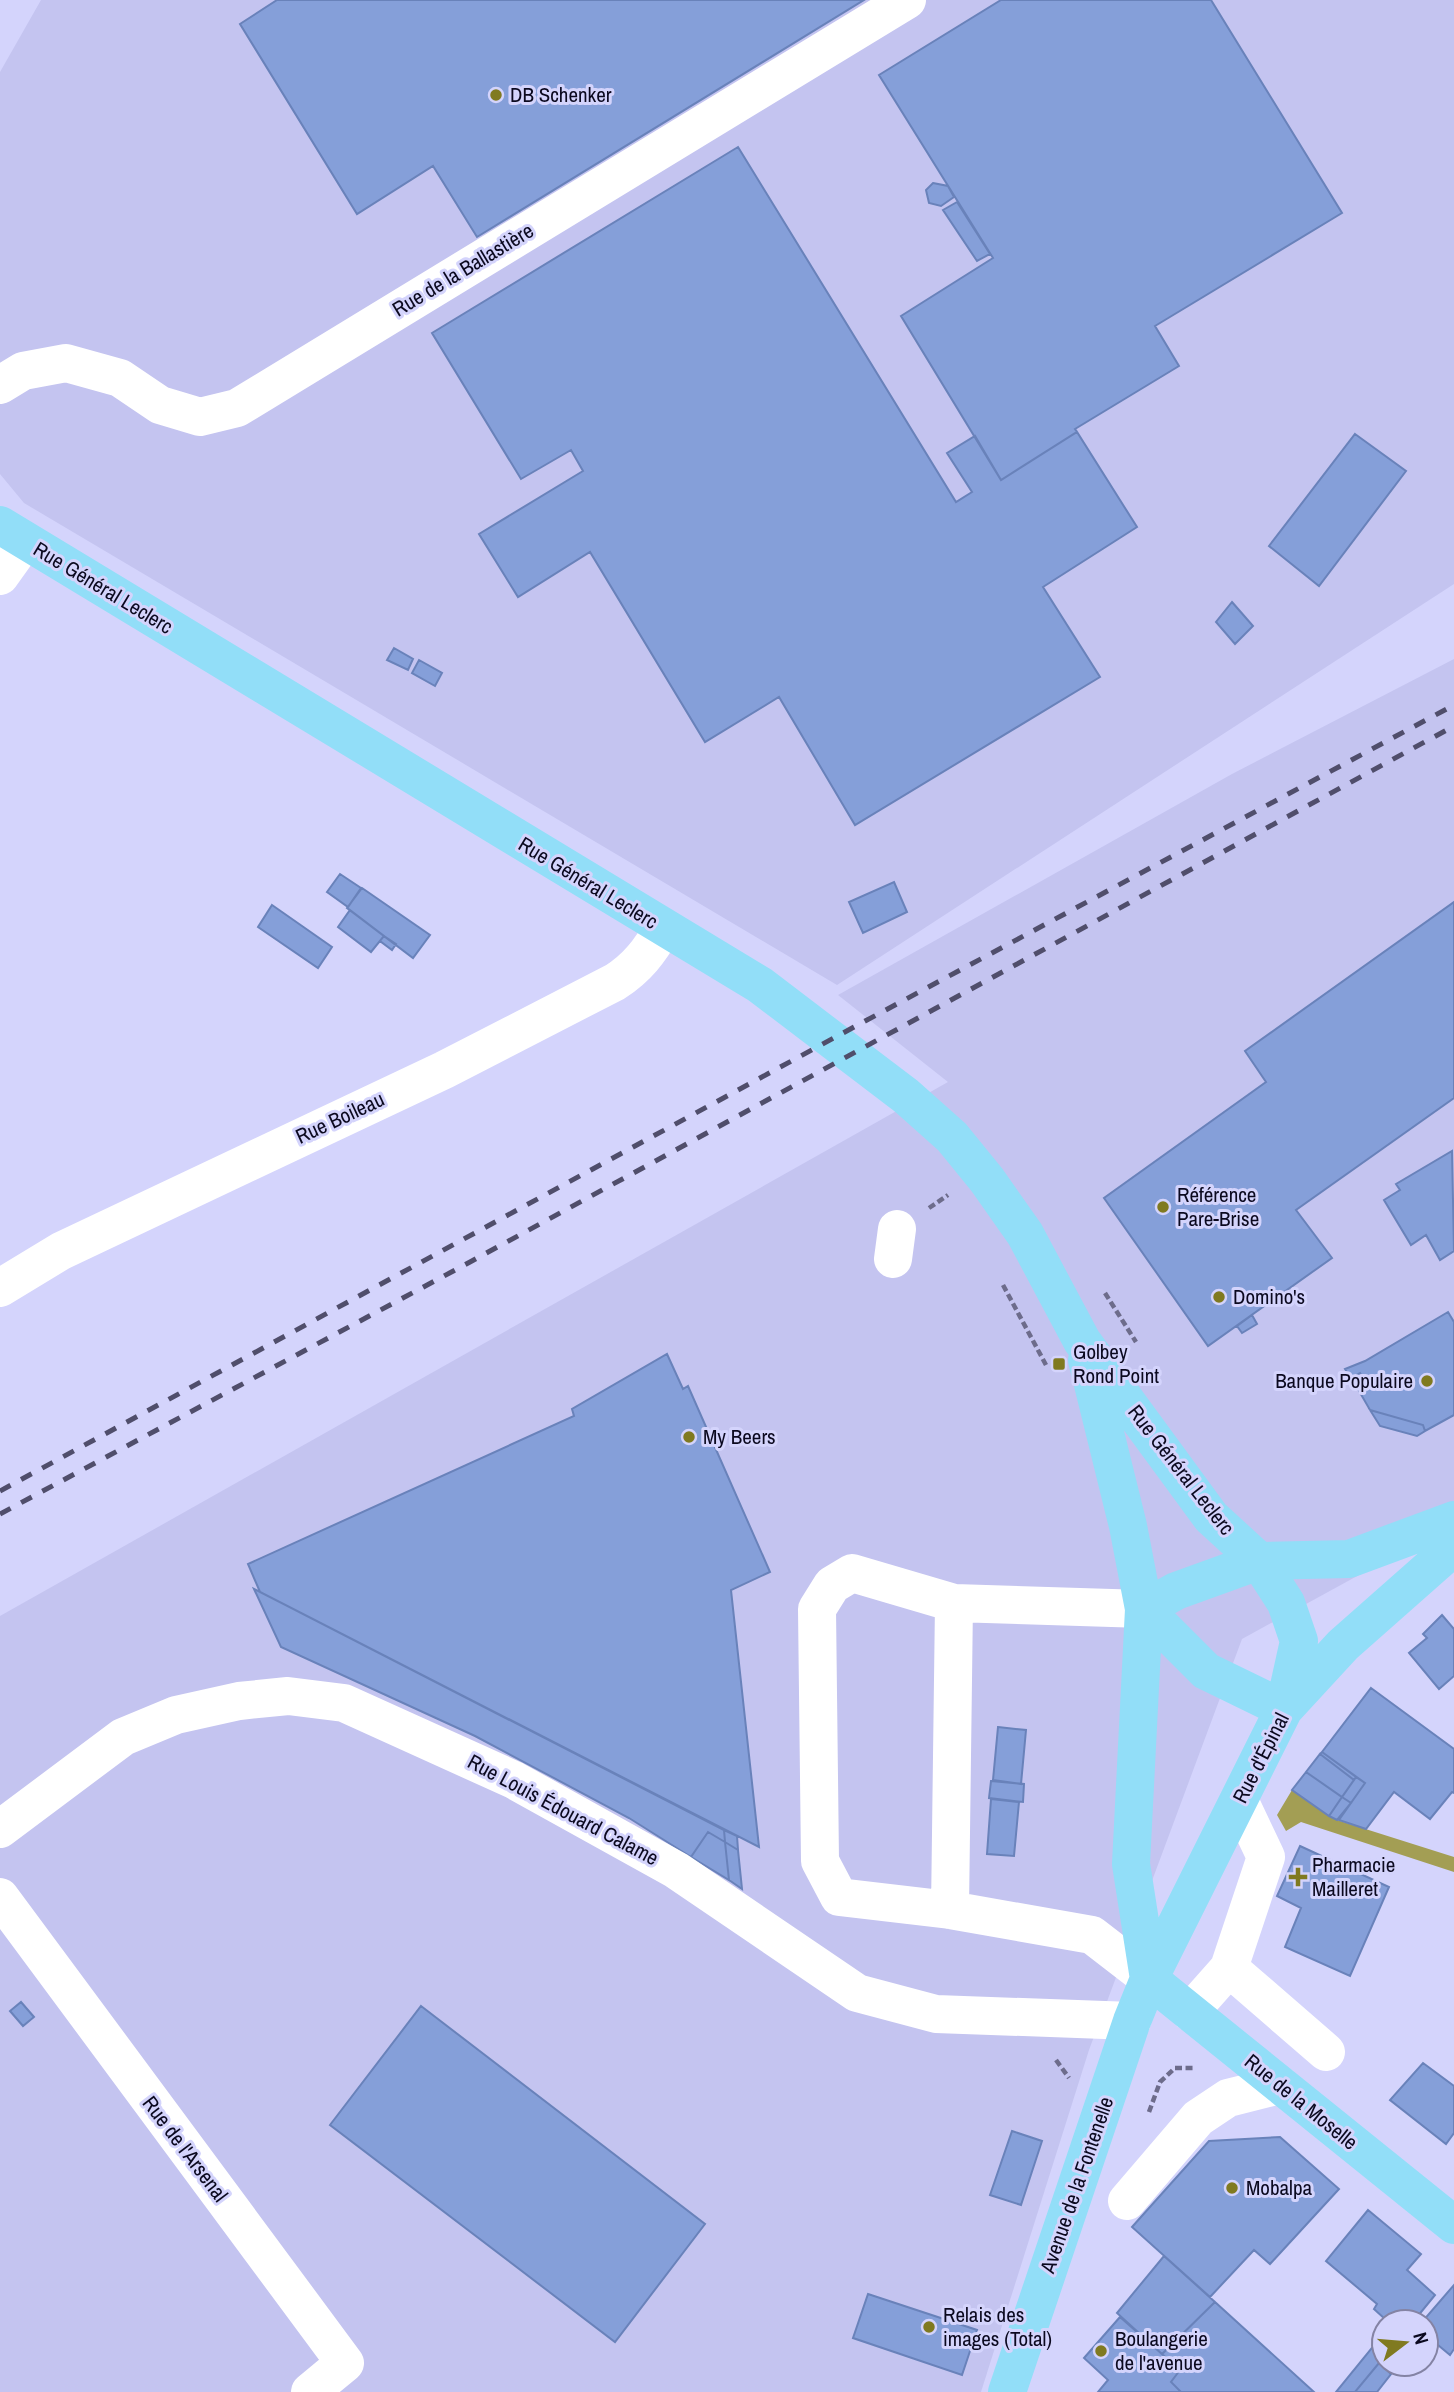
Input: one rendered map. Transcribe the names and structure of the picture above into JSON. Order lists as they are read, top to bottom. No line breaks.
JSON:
{"streets":{"main road":["Rue Général Leclerc","Rue d'Épinal","Rue de la Moselle","Avenue de la Fontenelle"],"street":["Rue de la Ballastière","Rue Boileau","Rue Louis Édouard Calame","Rue de l'Arsenal"]},"crossings":[["Rue Général Leclerc","Rue Boileau"],["Rue Général Leclerc","Rue d'Épinal"],["Rue Général Leclerc","Rue de la Moselle"],["Rue Général Leclerc","Avenue de la Fontenelle"],["Rue d'Épinal","Rue de la Moselle"],["Rue d'Épinal","Avenue de la Fontenelle"],["Rue Louis Édouard Calame","Avenue de la Fontenelle"],["Rue de la Moselle","Avenue de la Fontenelle"]],"places":{"other":["DB Schenker","Référence Pare-Brise","Domino's","Banque Populaire","My Beers","Mobalpa","Relais des images (Total)","Boulangerie de l'avenue"],"transit":["Golbey Rond Point"],"health":["Pharmacie Mailleret"]},"north":"right"}
